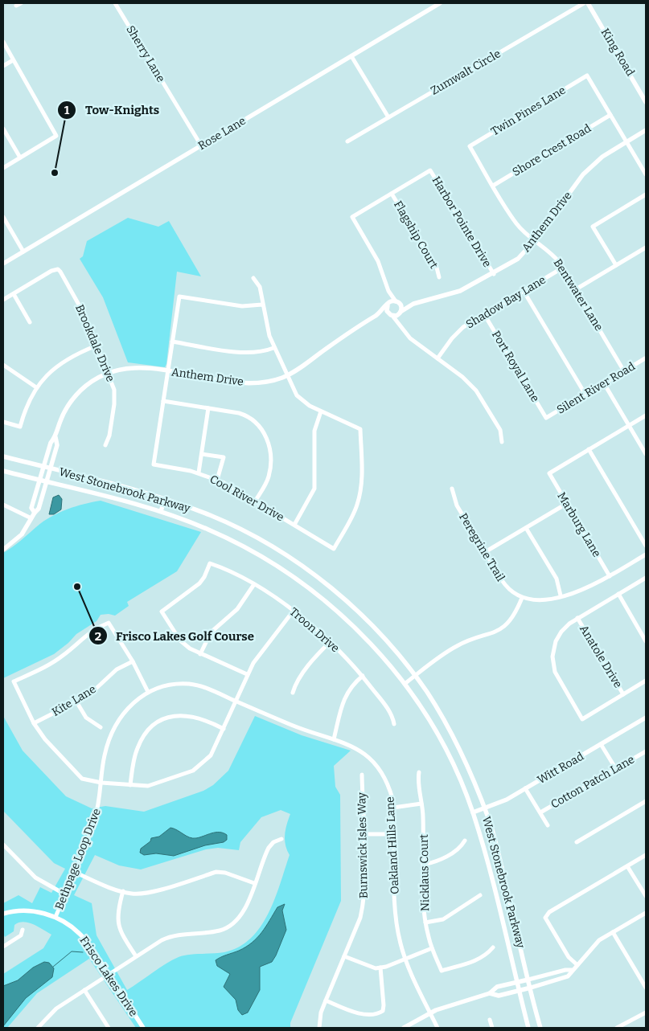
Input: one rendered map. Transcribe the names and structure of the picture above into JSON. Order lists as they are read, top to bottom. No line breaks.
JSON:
{"streets":{"street":["King Road","Sherry Lane","Zumwalt Circle","Twin Pines Lane","Rose Lane","Shore Crest Road","Harbor Pointe Drive","Anthem Drive","Flagship Court","Bentwater Lane","Shadow Bay Lane","Brookdale Drive","Port Royal Lane","Silent River Road","West Stonebrook Parkway","Cool River Drive","Marburg Lane","Peregrine Trail","Troon Drive","Anatole Drive","Kite Lane","Witt Road","Cotton Patch Lane","Burnswick Isles Way","Oakland Hills Lane","Bethpage Loop Drive","Nicklaus Court","Frisco Lakes Drive"]},"crossings":[["Sherry Lane","Rose Lane"],["Twin Pines Lane","Shore Crest Road"],["Twin Pines Lane","Bentwater Lane"],["Shore Crest Road","Bentwater Lane"],["Harbor Pointe Drive","Anthem Drive"],["Harbor Pointe Drive","Flagship Court"],["Anthem Drive","Bentwater Lane"],["Anthem Drive","Brookdale Drive"],["Anthem Drive","West Stonebrook Parkway"],["Bentwater Lane","Shadow Bay Lane"],["Bentwater Lane","Silent River Road"],["Shadow Bay Lane","Port Royal Lane"],["Port Royal Lane","Silent River Road"],["West Stonebrook Parkway","Witt Road"],["Oakland Hills Lane","Bethpage Loop Drive"],["Bethpage Loop Drive","Frisco Lakes Drive"]],"places":["Tow-Knights","Frisco Lakes Golf Course"]}
